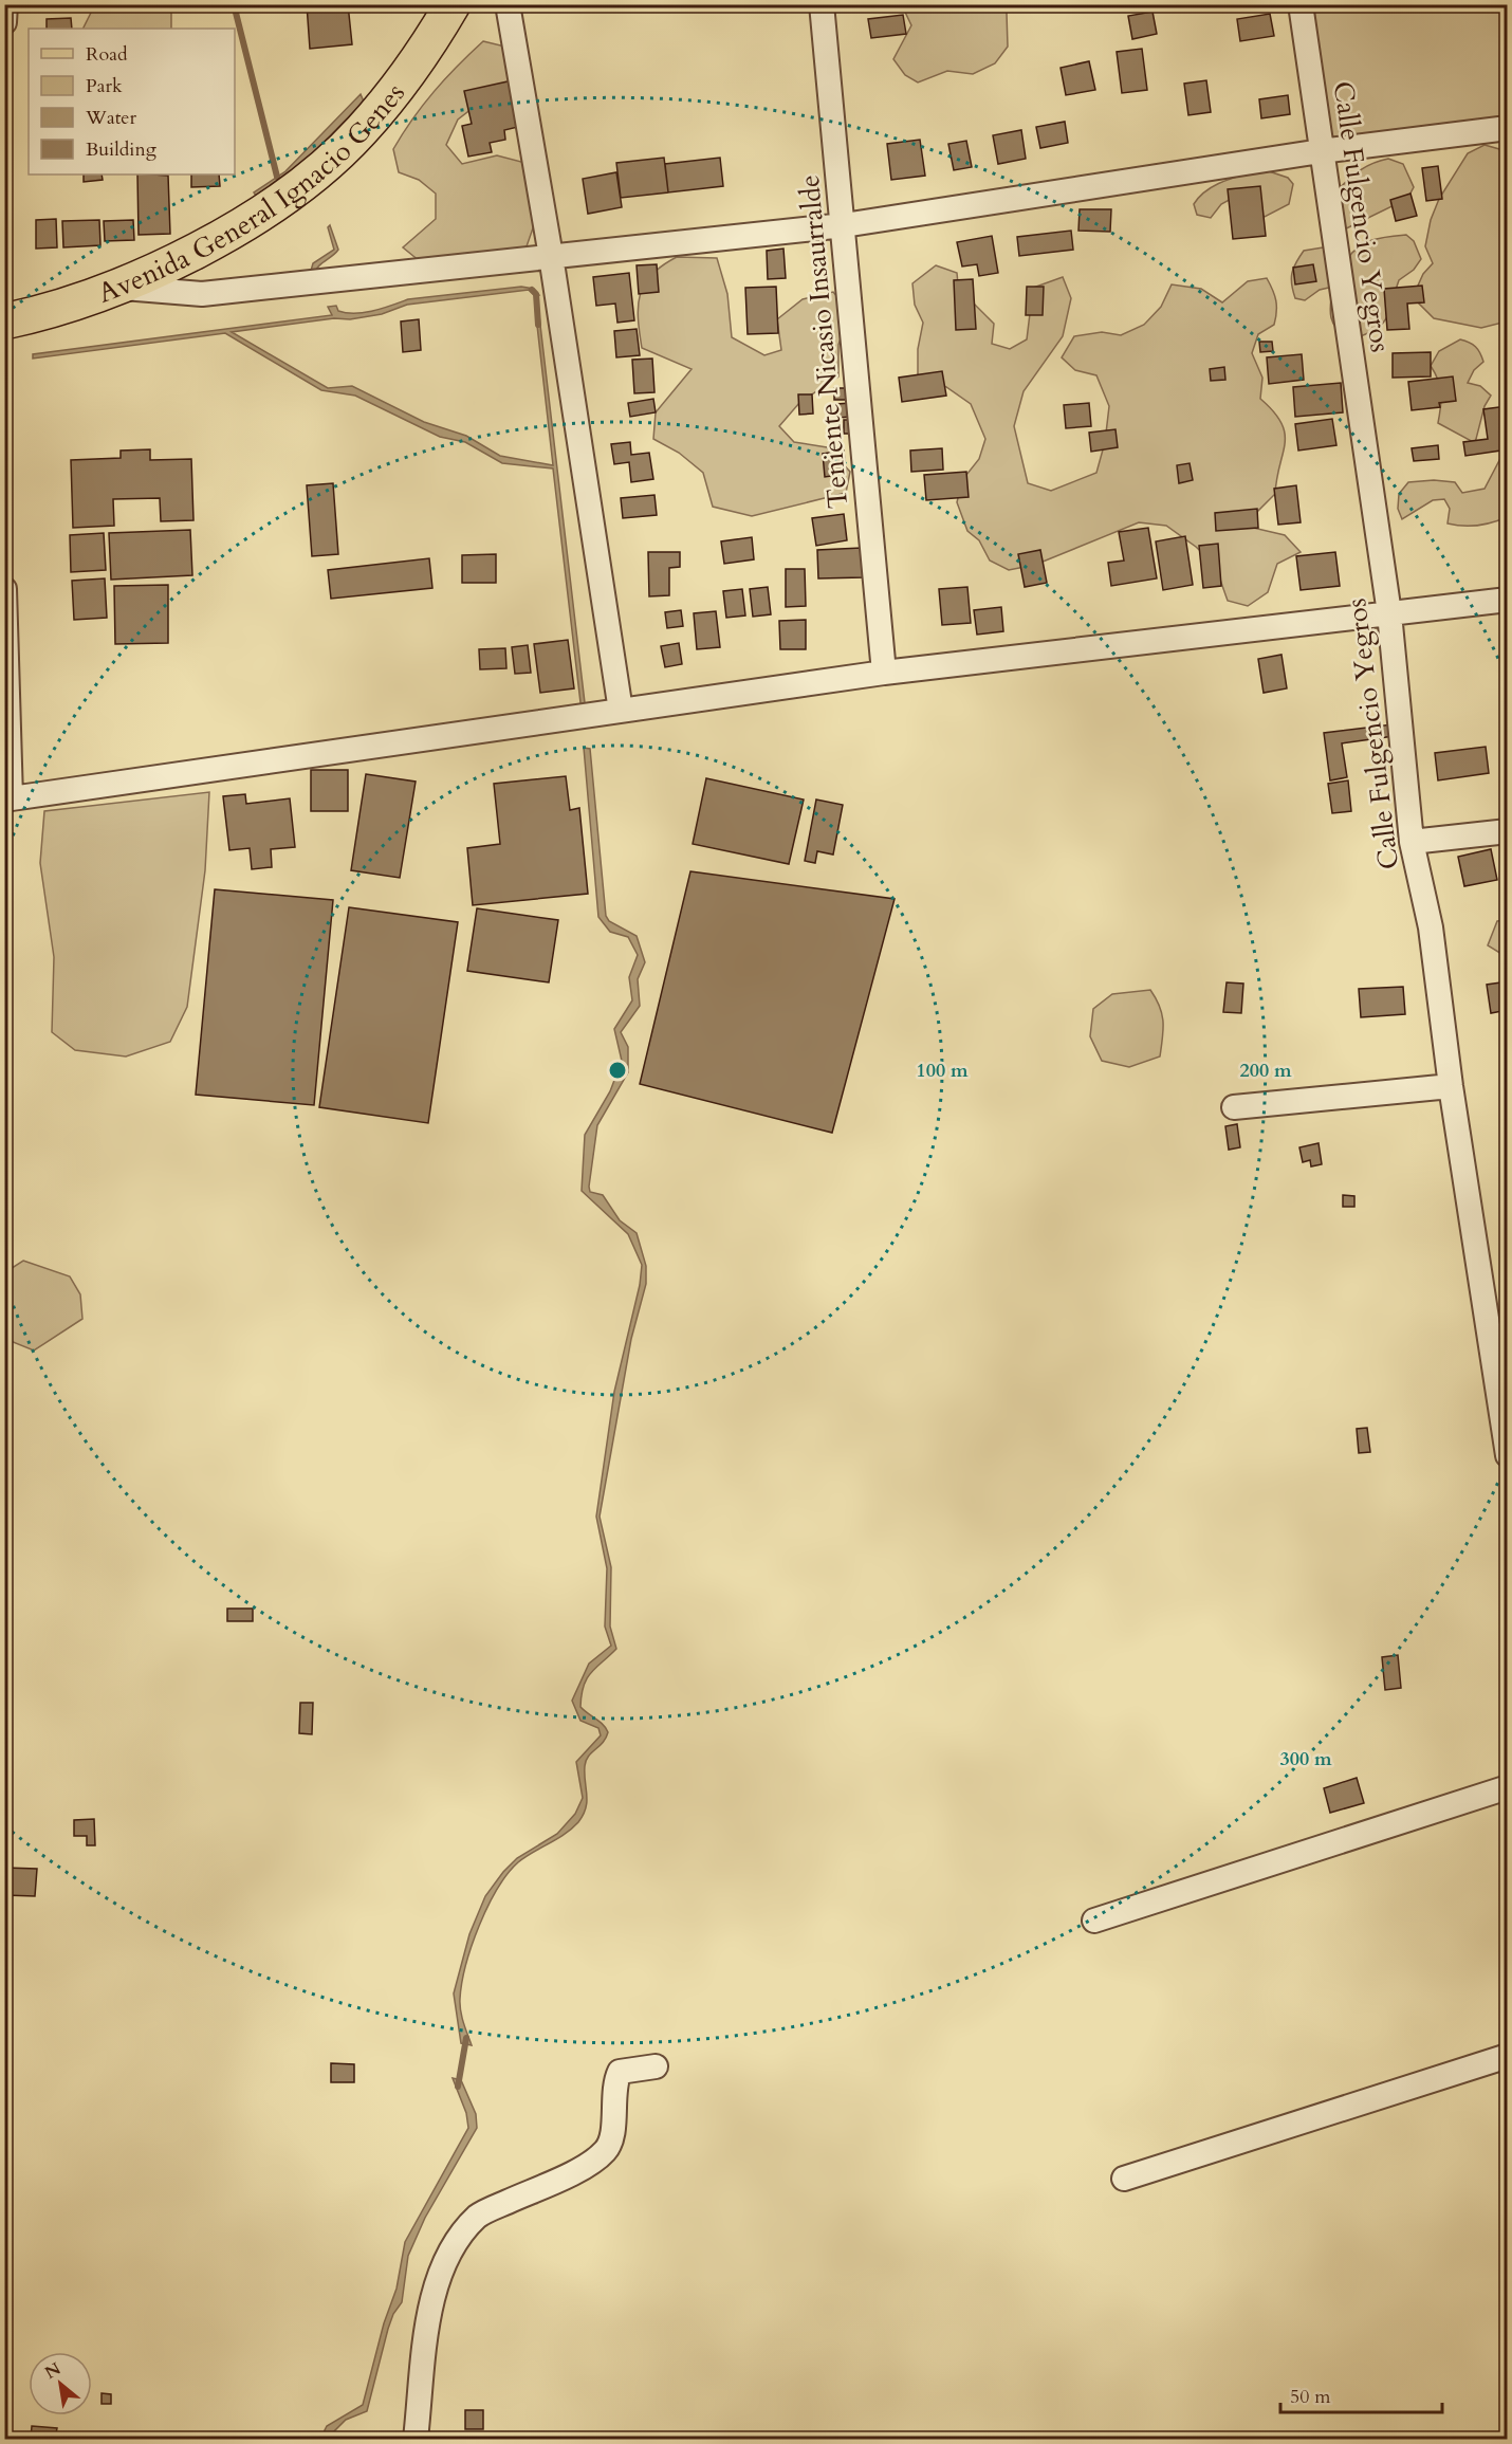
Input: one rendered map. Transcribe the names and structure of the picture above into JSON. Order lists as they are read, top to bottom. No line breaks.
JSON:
{"streets":{"main road":["Avenida General Ignacio Genes"],"street":["Calle Fulgencio Yegros","Teniente Nicasio Insaurralde"]},"legend":["Road","Park","Water","Building"],"scale_bar":"50 m","north":"top left","rings":["100 m","200 m","300 m"]}
